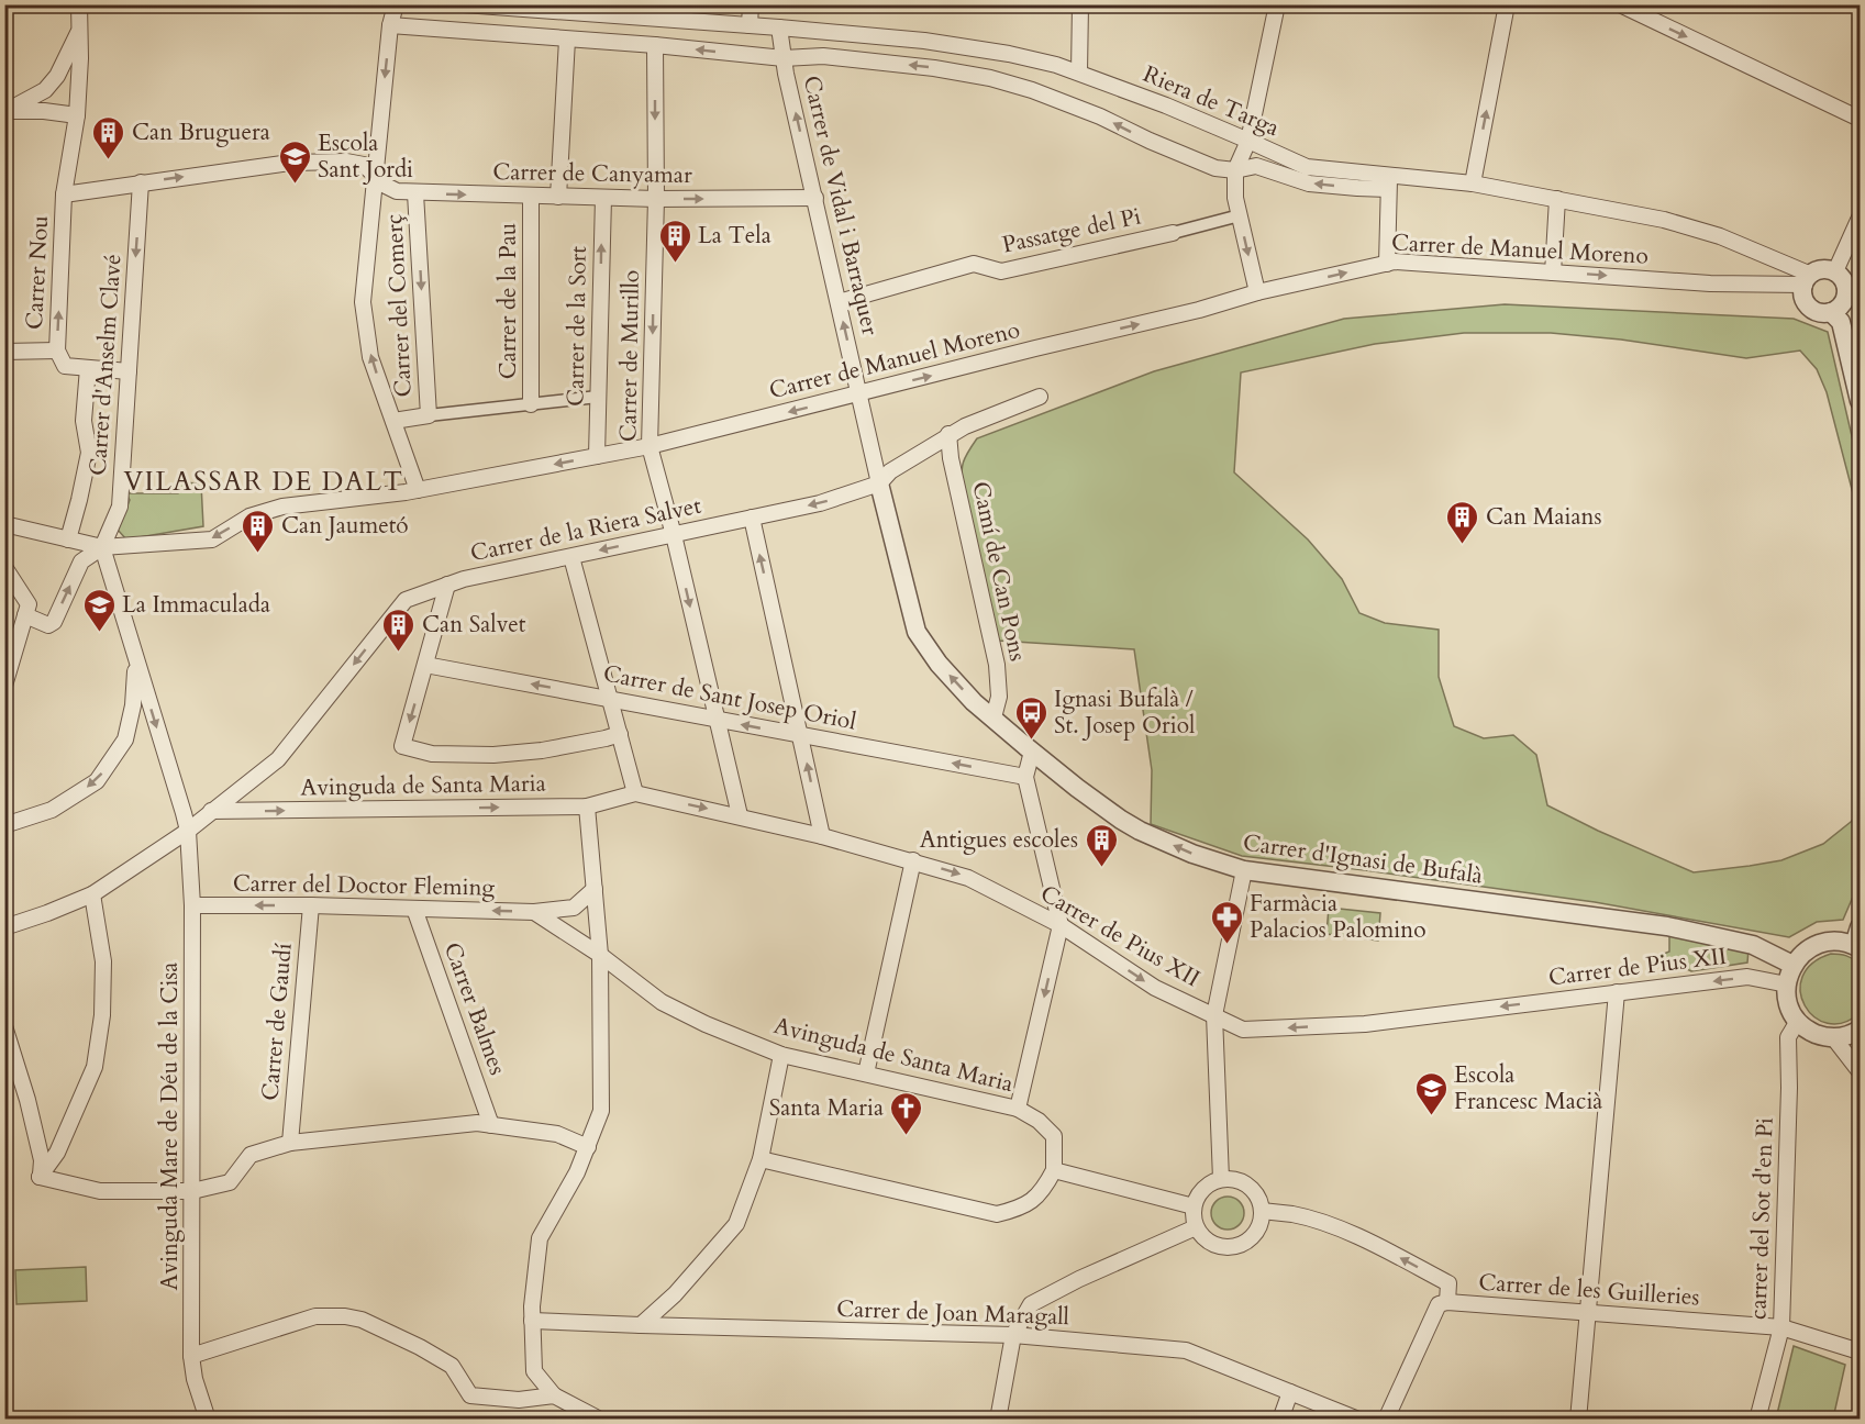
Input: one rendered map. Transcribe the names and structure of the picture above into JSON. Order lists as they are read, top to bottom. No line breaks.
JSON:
{"streets":{"street":["Riera de Targa","Carrer de Canyamar","Carrer de Vidal i Barraquer","Passatge del Pi","Carrer de Manuel Moreno","Carrer Nou","Carrer de la Pau","Carrer del Comerç","Carrer de la Sort","Carrer de Murillo","Carrer d'Anselm Clavé","Carrer de la Riera Salvet","Camí de Can Pons","Carrer de Sant Josep Oriol","Avinguda de Santa Maria","Carrer d'Ignasi de Bufalà","Carrer del Doctor Fleming","Carrer de Pius XII","Carrer Balmes","Carrer de Gaudí","Avinguda Mare de Déu de la Cisa","carrer del Sot d'en Pi","Carrer de les Guilleries","Carrer de Joan Maragall"]},"crossings":[["Riera de Targa","Carrer de Vidal i Barraquer"],["Riera de Targa","Carrer de Manuel Moreno"],["Carrer de Canyamar","Carrer de Vidal i Barraquer"],["Carrer de Canyamar","Carrer Nou"],["Carrer de Canyamar","Carrer de la Pau"],["Carrer de Canyamar","Carrer del Comerç"],["Carrer de Canyamar","Carrer de la Sort"],["Carrer de Canyamar","Carrer de Murillo"],["Carrer de Canyamar","Carrer d'Anselm Clavé"],["Carrer de Vidal i Barraquer","Passatge del Pi"],["Carrer de Vidal i Barraquer","Carrer de Manuel Moreno"],["Carrer de Manuel Moreno","Carrer de la Sort"],["Carrer de Manuel Moreno","Carrer de Murillo"],["Carrer de Manuel Moreno","Carrer d'Anselm Clavé"],["Carrer de Manuel Moreno","Avinguda Mare de Déu de la Cisa"],["Carrer Nou","Carrer d'Anselm Clavé"],["Carrer de Murillo","Carrer de la Riera Salvet"],["Carrer de Murillo","Carrer de Sant Josep Oriol"],["Carrer de Murillo","Carrer de Pius XII"],["Carrer d'Anselm Clavé","Avinguda Mare de Déu de la Cisa"],["Carrer de la Riera Salvet","Camí de Can Pons"],["Carrer de la Riera Salvet","Avinguda de Santa Maria"],["Carrer de la Riera Salvet","Carrer d'Ignasi de Bufalà"],["Carrer de la Riera Salvet","Avinguda Mare de Déu de la Cisa"],["Camí de Can Pons","Carrer d'Ignasi de Bufalà"],["Avinguda de Santa Maria","Carrer de Pius XII"],["Carrer del Doctor Fleming","Carrer Balmes"],["Carrer del Doctor Fleming","Carrer de Gaudí"],["Carrer del Doctor Fleming","Avinguda Mare de Déu de la Cisa"],["carrer del Sot d'en Pi","Carrer de les Guilleries"]],"one_way":["Carrer de Canyamar","Carrer de Vidal i Barraquer","Carrer Nou","Carrer de la Sort","Carrer d'Anselm Clavé","Carrer de la Riera Salvet","Carrer de Sant Josep Oriol","Avinguda de Santa Maria","Carrer d'Ignasi de Bufalà","Carrer del Doctor Fleming"],"districts":["VILASSAR DE DALT"],"places":{"building":["Can Bruguera","La Tela","Can Maians","Can Jaumetó","Can Salvet","Antigues escoles"],"school or university":["Escola Sant Jordi","La Immaculada","Escola Francesc Macià"],"bus stop":["Ignasi Bufalà / St. Josep Oriol"],"pharmacy":["Farmàcia Palacios Palomino"],"church":["Santa Maria"]}}
